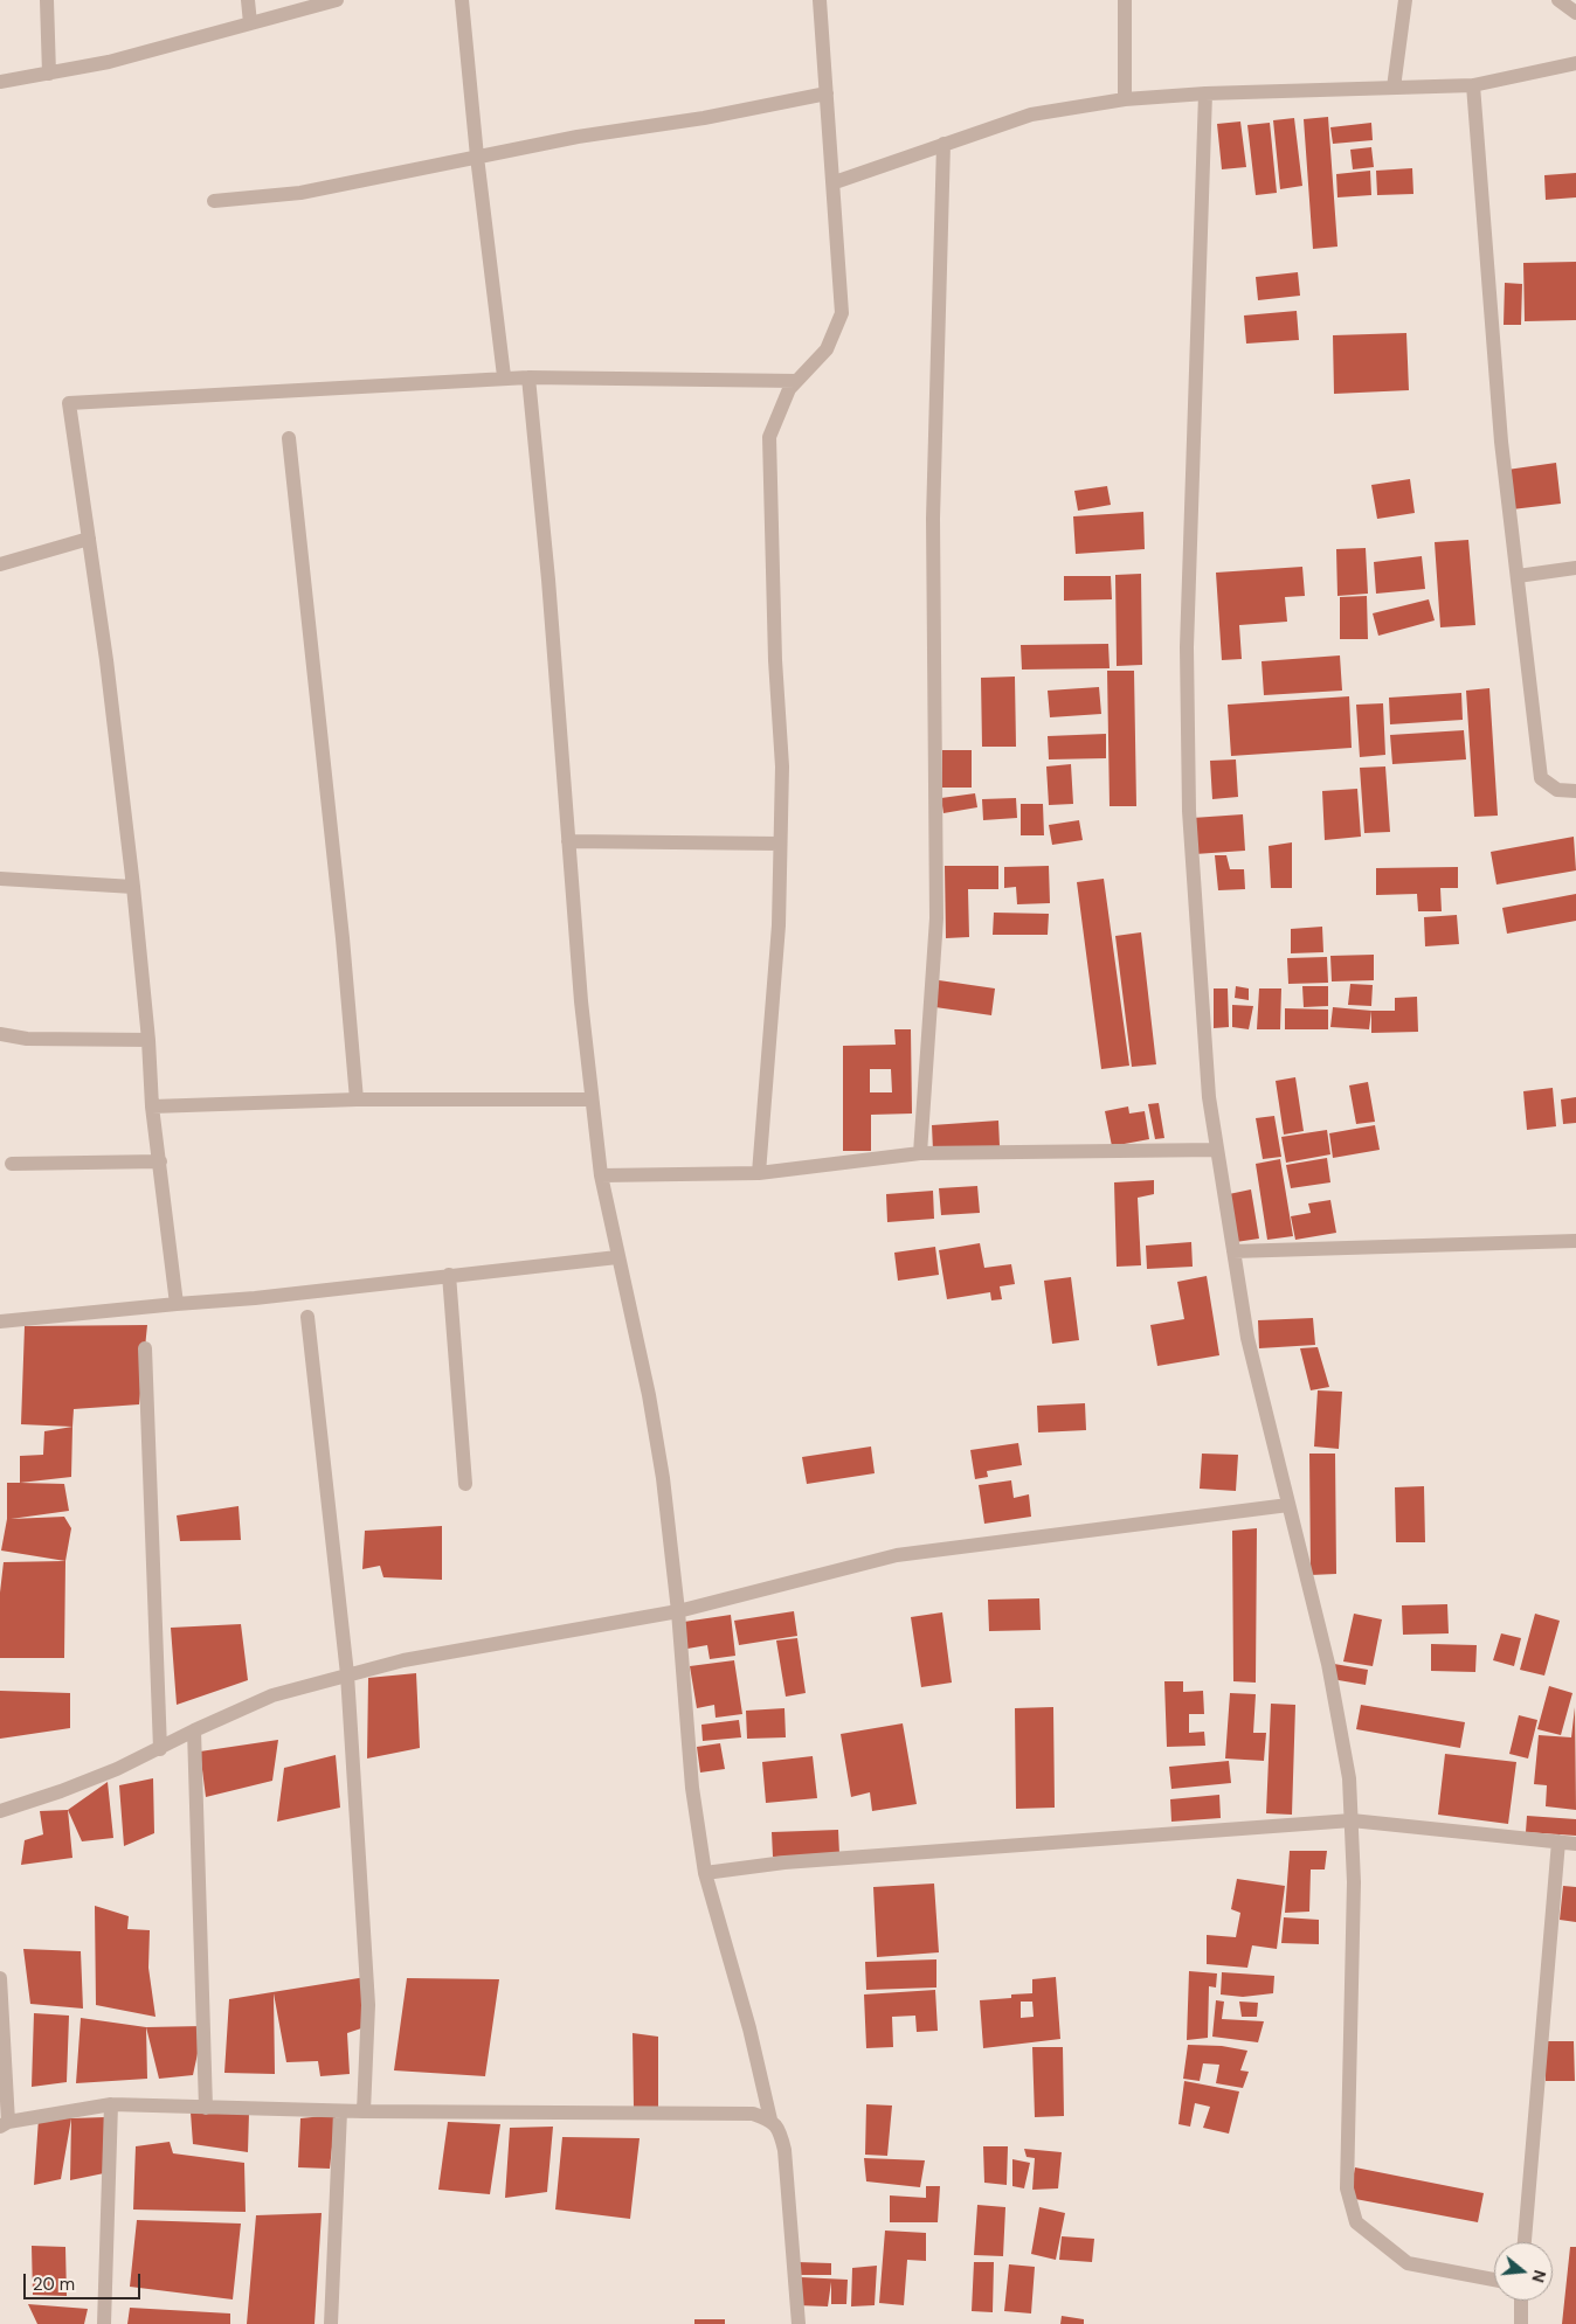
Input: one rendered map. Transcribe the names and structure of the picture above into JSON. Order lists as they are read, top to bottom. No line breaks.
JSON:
{"scale_bar":"20 m","north":"right"}
